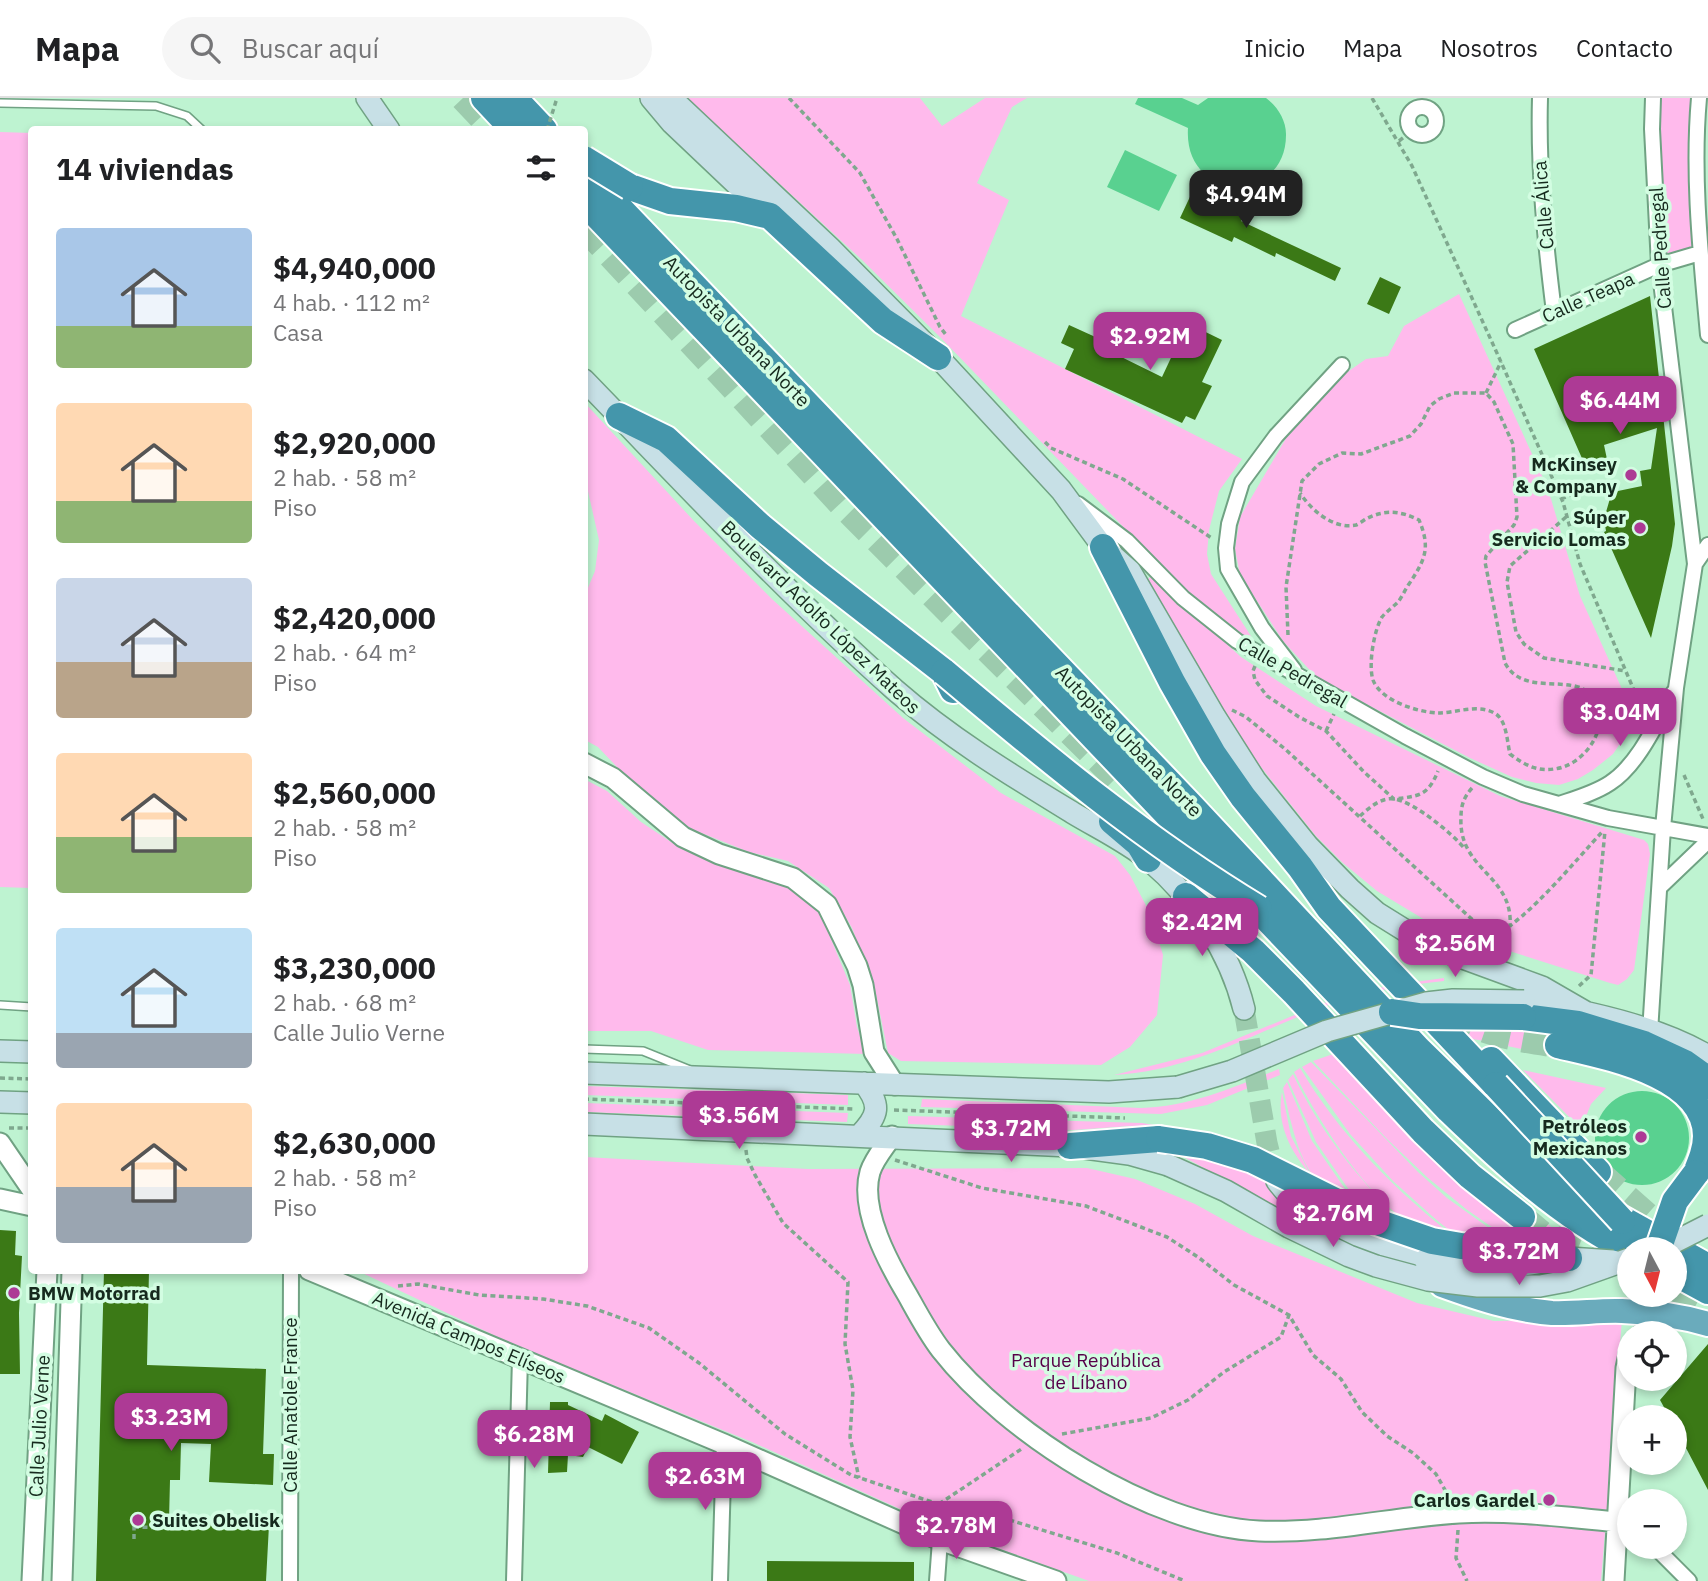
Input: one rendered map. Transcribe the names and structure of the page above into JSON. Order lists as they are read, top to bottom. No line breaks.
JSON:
{"streets":{"highway":["Autopista Urbana Norte"],"main road":["Boulevard Adolfo López Mateos"],"street":["Calle Álica","Calle Pedregal","Calle Teapa","Avenida Campos Elíseos","Calle Anatole France","Calle Julio Verne"]},"crossings":[["Calle Álica","Calle Teapa"],["Calle Pedregal","Calle Teapa"]],"parks":["Parque República de Líbano"],"places":["McKinsey & Company","Súper Servicio Lomas","Petróleos Mexicanos","BMW Motorrad","Carlos Gardel","Suites Obelisk"],"north":"bottom","page":{"header":"Mapa","search":"Buscar aquí","nav":["Inicio","Mapa","Nosotros","Contacto"],"heading":"14 viviendas","price":["$4.94M","$2.92M","$6.44M","$3.04M","$2.42M","$2.56M","$3.56M","$3.72M","$2.76M","$3.72M","$3.23M","$6.28M","$2.63M","$2.78M"],"list":[{"name":"$4,940,000","note":"4 hab. · 112 m² · Casa"},{"name":"$2,920,000","note":"2 hab. · 58 m² · Piso"},{"name":"$2,420,000","note":"2 hab. · 64 m² · Piso"},{"name":"$2,560,000","note":"2 hab. · 58 m² · Piso"},{"name":"$3,230,000","note":"2 hab. · 68 m² · Calle Julio Verne"},{"name":"$2,630,000","note":"2 hab. · 58 m² · Piso"}],"map_buttons":["+","−"]}}
